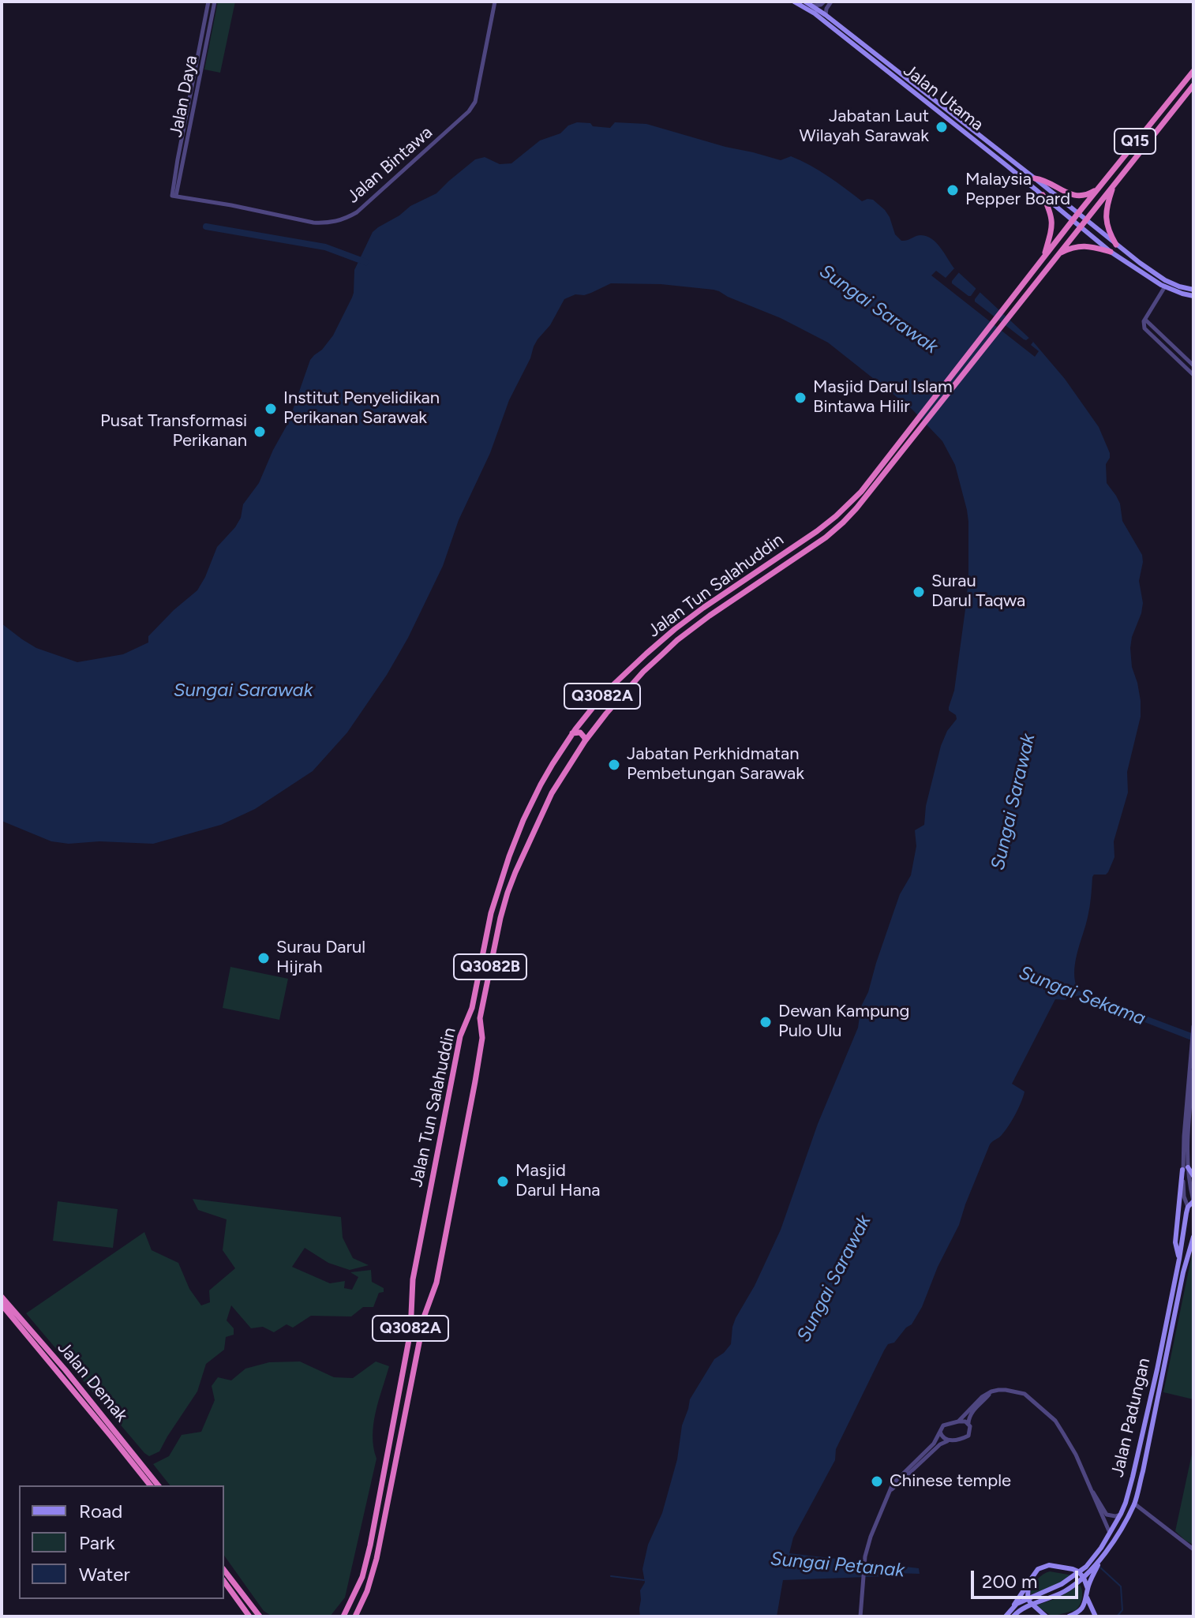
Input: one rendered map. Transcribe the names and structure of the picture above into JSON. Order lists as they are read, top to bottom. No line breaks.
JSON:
{"streets":{"highway":["Q15","Jalan Tun Salahuddin","Q3082A","Q3082B","Jalan Demak"],"main road":["Jalan Utama","Jalan Padungan"],"street":["Jalan Daya","Jalan Bintawa"]},"crossings":[["Jalan Daya","Jalan Bintawa"],["Jalan Utama","Q15"],["Jalan Utama","Jalan Tun Salahuddin"],["Q15","Jalan Tun Salahuddin"]],"water":["Sungai Sarawak","Sungai Sekama","Sungai Petanak"],"places":["Jabatan Laut Wilayah Sarawak","Malaysia Pepper Board","Masjid Darul Islam Bintawa Hilir","Institut Penyelidikan Perikanan Sarawak","Pusat Transformasi Perikanan","Surau Darul Taqwa","Jabatan Perkhidmatan Pembetungan Sarawak","Surau Darul Hijrah","Dewan Kampung Pulo Ulu","Masjid Darul Hana","Chinese temple"],"legend":["Road","Park","Water"],"scale_bar":"200 m"}
